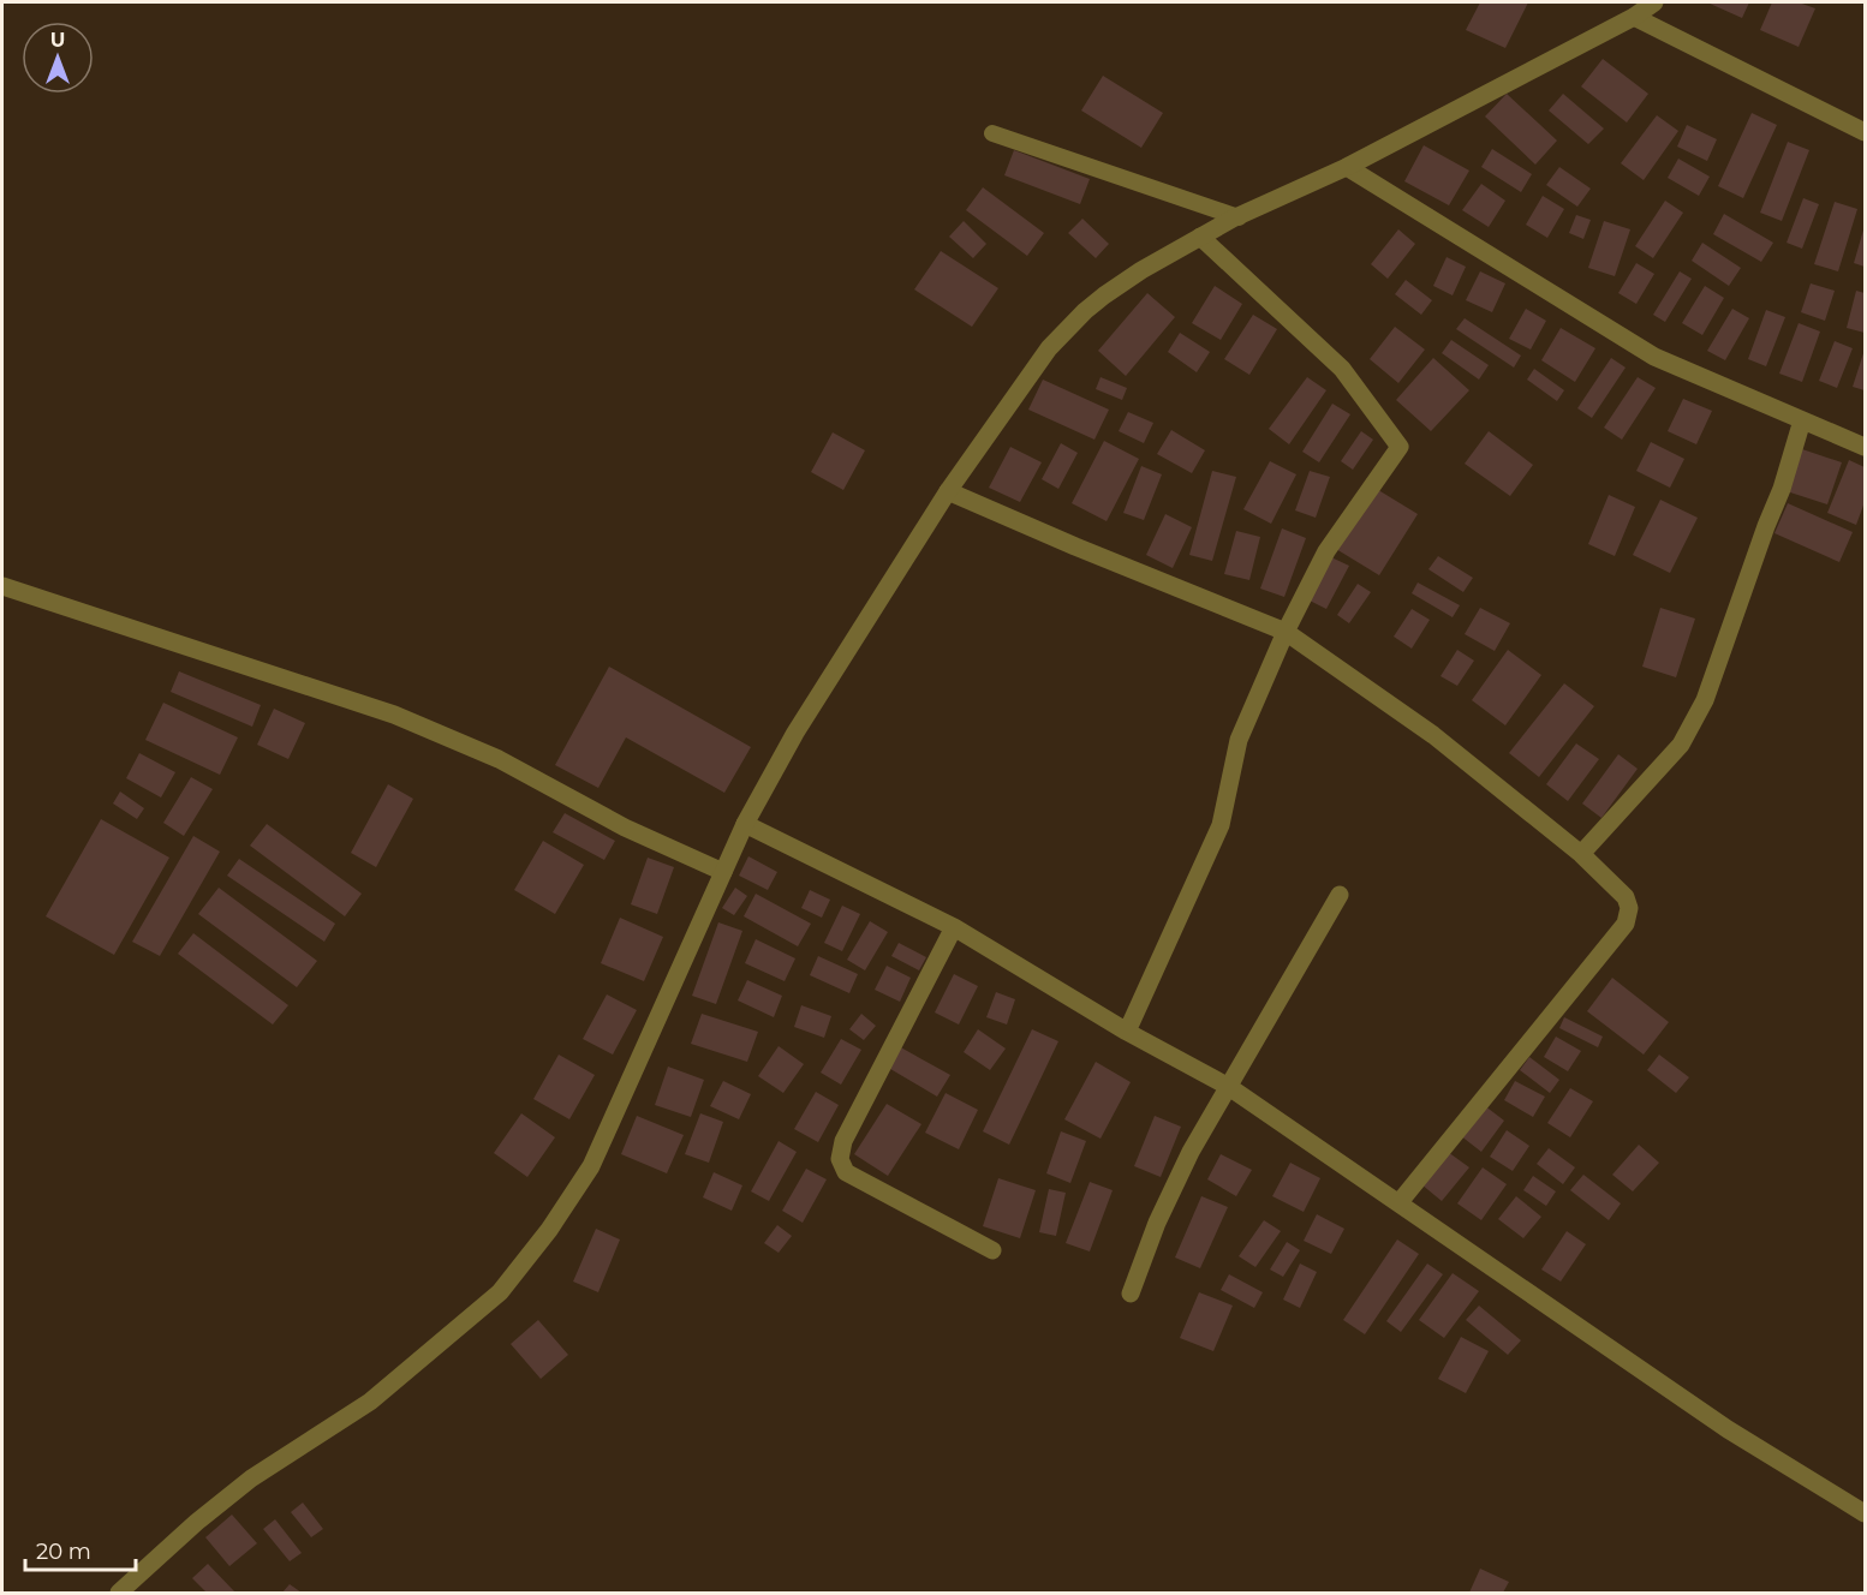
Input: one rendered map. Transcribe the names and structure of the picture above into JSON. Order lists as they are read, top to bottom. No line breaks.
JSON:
{"scale_bar":"20 m","north":"top"}
